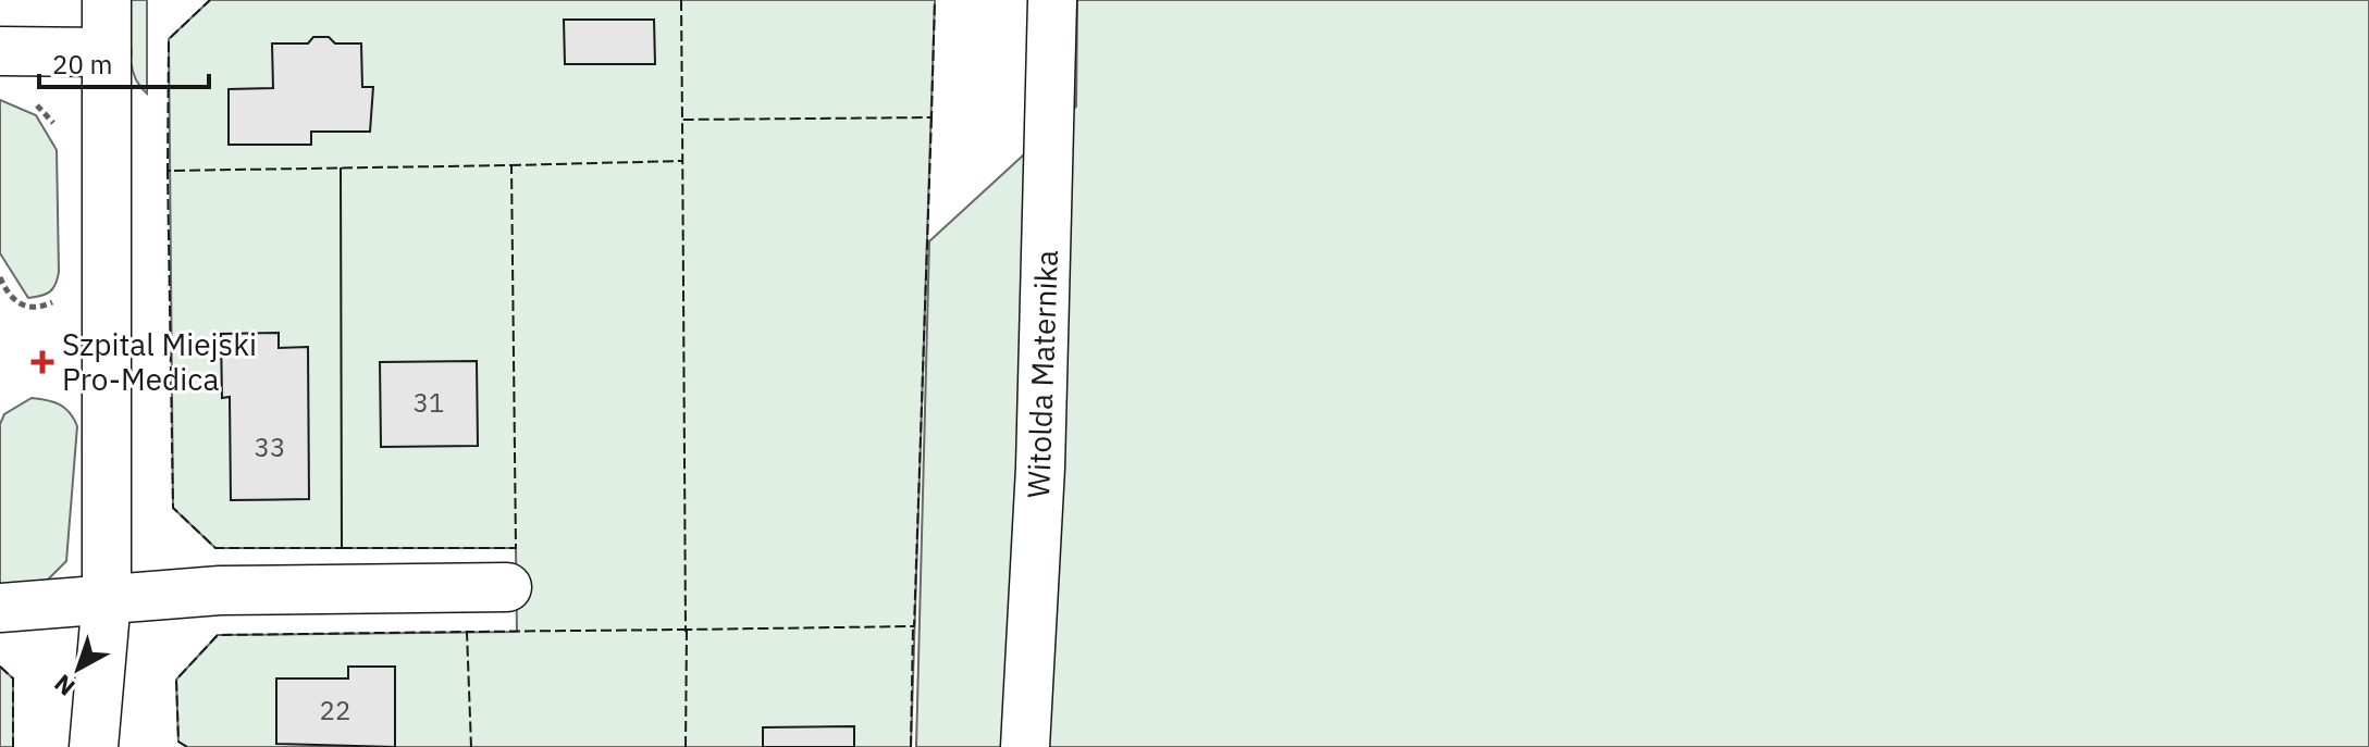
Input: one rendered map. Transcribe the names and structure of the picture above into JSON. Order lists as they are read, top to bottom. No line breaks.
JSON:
{"streets":{"street":["Witolda Maternika"]},"places":{"health":["Szpital Miejski Pro-Medica"]},"house_numbers":["31","33","22"],"scale_bar":"20 m","north":"bottom left"}
